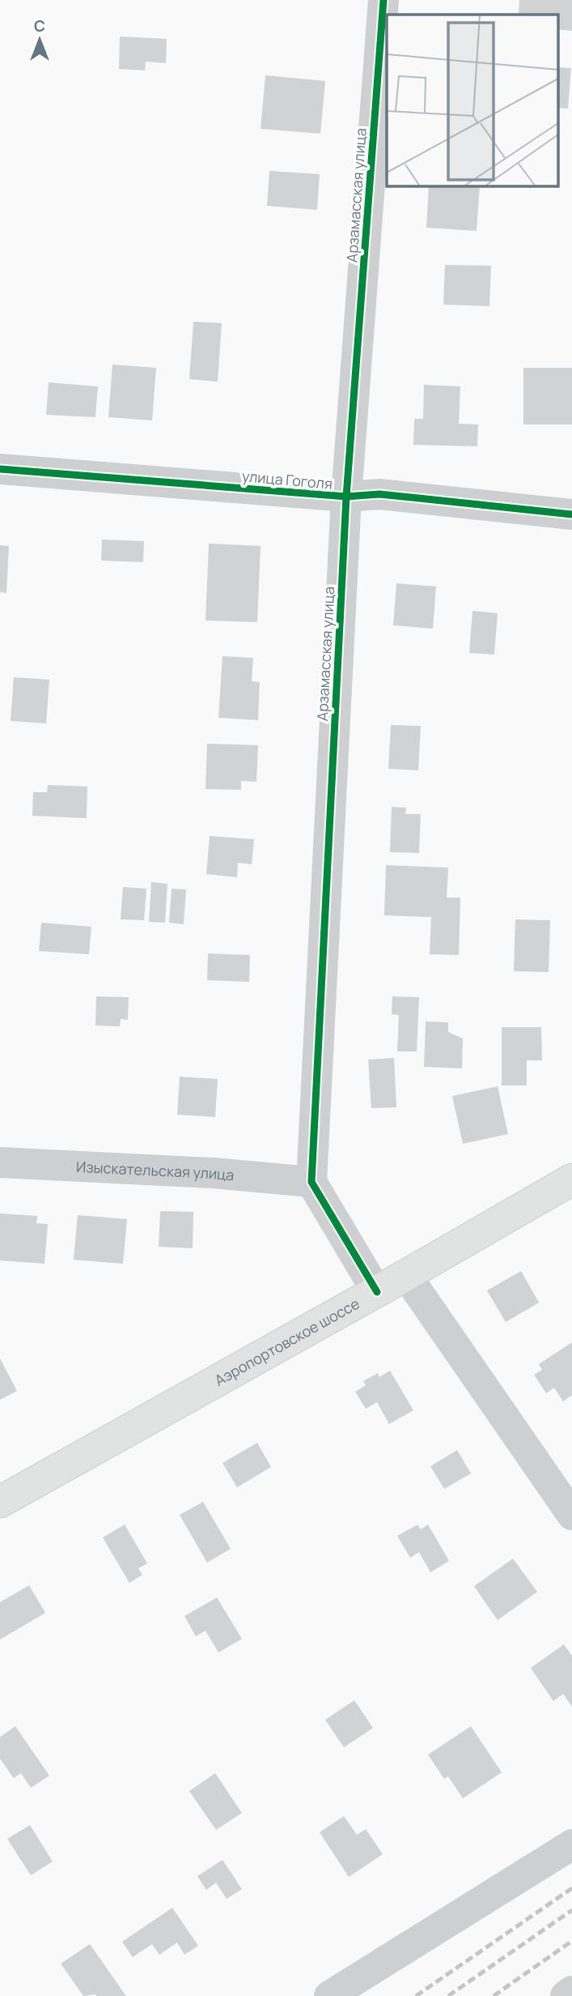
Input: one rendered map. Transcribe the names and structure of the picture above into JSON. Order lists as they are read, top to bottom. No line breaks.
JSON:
{"streets":{"main road":["Аэропортовское шоссе"],"street":["Арзамасская улица","улица Гоголя","Изыскательская улица"]},"crossings":[["Арзамасская улица","улица Гоголя"],["Арзамасская улица","Изыскательская улица"]],"north":"top"}
